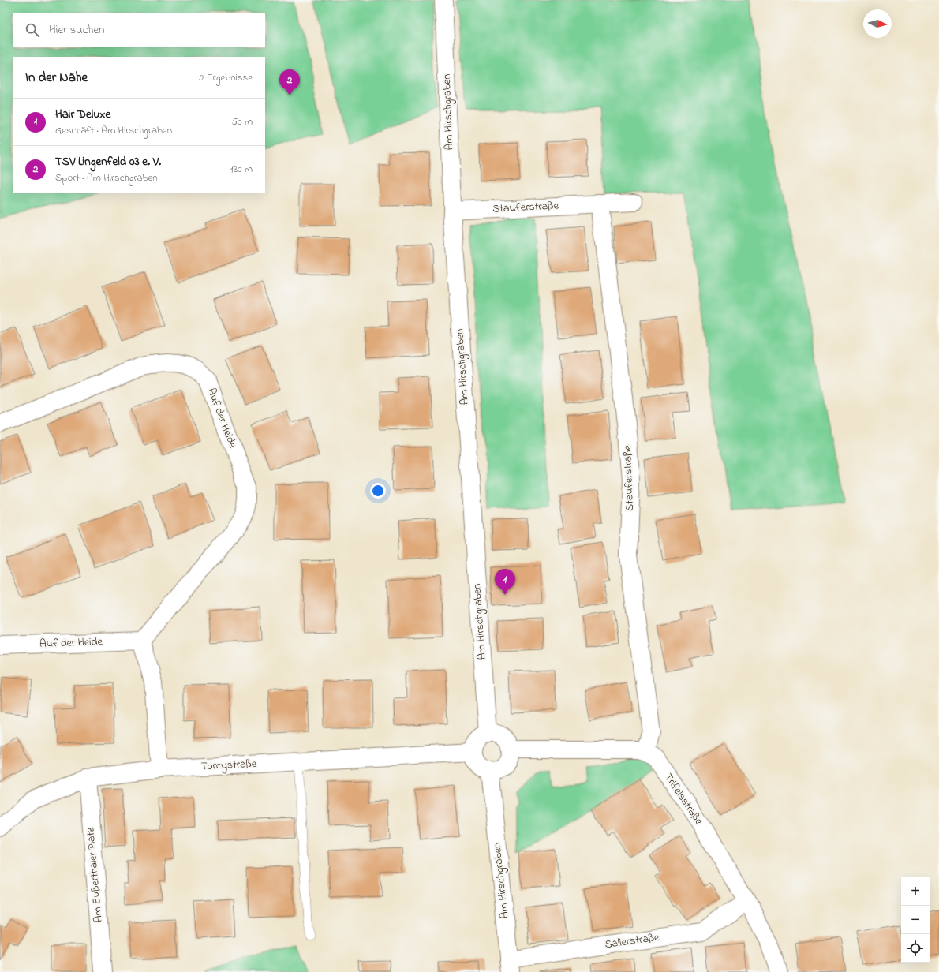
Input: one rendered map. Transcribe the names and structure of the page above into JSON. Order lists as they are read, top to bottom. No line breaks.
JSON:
{"streets":{"street":["Am Hirschgraben","Stauferstraße","Auf der Heide","Torcystraße","Trifelsstraße","Am Eußerthaler Platz","Salierstraße"]},"crossings":[["Am Hirschgraben","Stauferstraße"],["Am Hirschgraben","Torcystraße"],["Am Hirschgraben","Trifelsstraße"],["Am Hirschgraben","Salierstraße"],["Stauferstraße","Trifelsstraße"],["Torcystraße","Trifelsstraße"],["Torcystraße","Am Eußerthaler Platz"],["Trifelsstraße","Salierstraße"]],"north":"right","page":{"search":"Hier suchen","heading":["In der Nähe","2 Ergebnisse"],"pins":["2","1"],"list":[{"mark":"1","name":"Hair Deluxe","note":"Geschäft · Am Hirschgraben","value":"50 m"},{"mark":"2","name":"TSV Lingenfeld 03 e. V.","note":"Sport · Am Hirschgraben","value":"130 m"}],"map_buttons":["+","−"]}}
